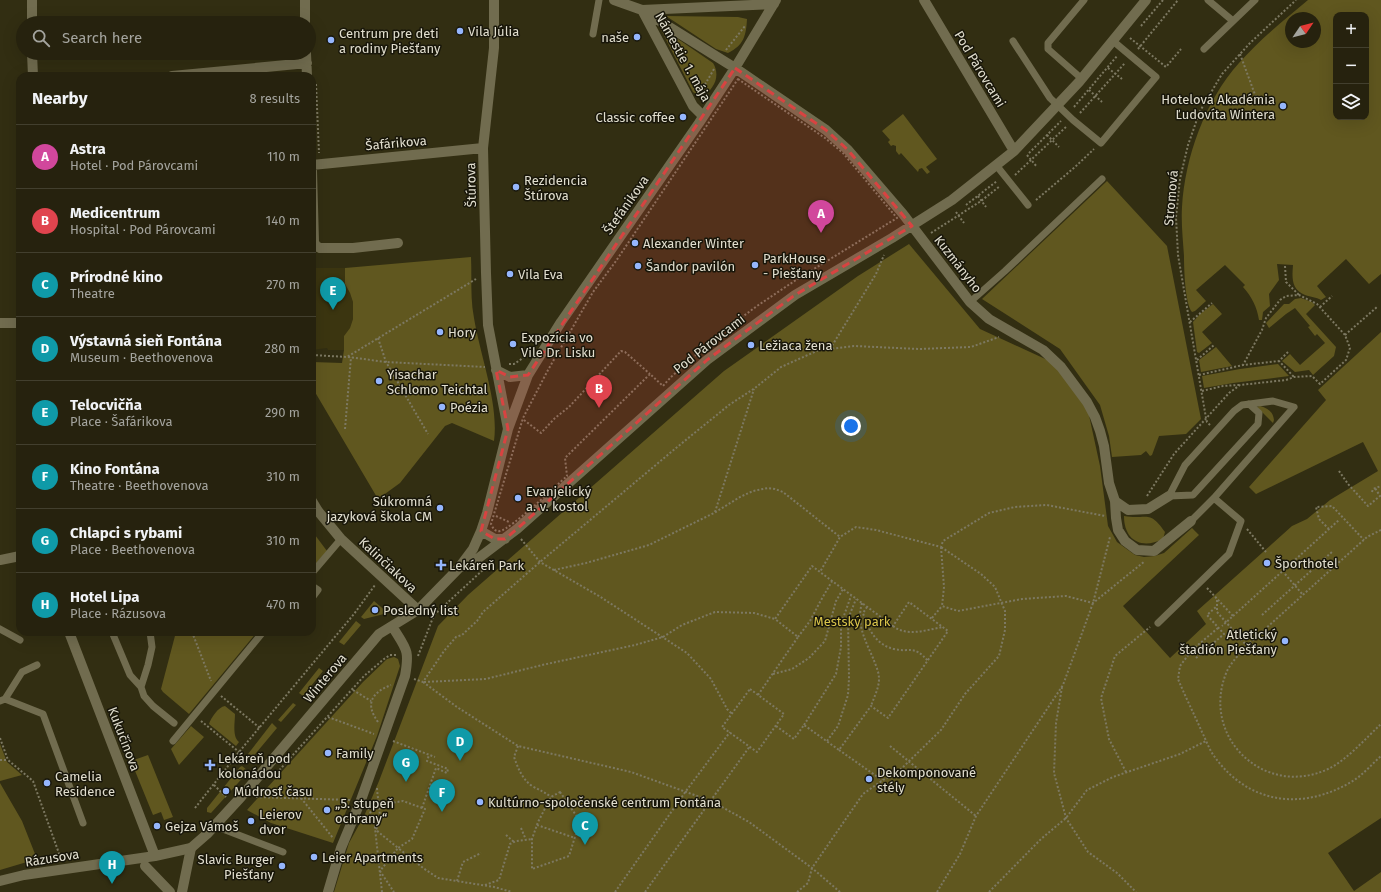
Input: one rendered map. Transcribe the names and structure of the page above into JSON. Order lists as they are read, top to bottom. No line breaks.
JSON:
{"streets":{"street":["Námestie 1. mája","Pod Párovcami","Šafárikova","Štúrova","Štefánikova","Kuzmányho","Kalinčiakova","Winterova","Kukučínova","Rázusova"],"path":["Stromová"]},"crossings":[["Námestie 1. mája","Štefánikova"],["Námestie 1. mája","Kuzmányho"],["Pod Párovcami","Kuzmányho"],["Pod Párovcami","Winterova"],["Šafárikova","Štúrova"],["Štúrova","Štefánikova"],["Štúrova","Winterova"],["Štefánikova","Kuzmányho"],["Štefánikova","Winterova"],["Kalinčiakova","Winterova"],["Winterova","Kukučínova"],["Winterova","Rázusova"],["Kukučínova","Rázusova"]],"parks":["Mestský park"],"places":{"other":["Vila Júlia","naše","Centrum pre deti a rodiny Piešťany","Hotelová Akadémia Ľudovíta Wintera","Classic coffee","Rezidencia Štúrova","Alexander Winter","ParkHouse - Piešťany","Šandor pavilón","Vila Eva","Hory","Expozícia vo Vile Dr. Lisku","Ležiaca žena","Yisachar Schlomo Teichtal","Poézia","Evanjelický a. v. kostol","Súkromná jazyková škola CM","Športhotel","Posledný list","Atletický štadión Piešťany","Family","Dekomponované stély","Camelia Residence","Múdrosť času","Kultúrno-spoločenské centrum Fontána","„5. stupeň ochrany“","Leierov dvor","Gejza Vámoš","Leier Apartments","Slavic Burger Piešťany"],"health":["Lekáreň Park","Lekáreň pod kolonádou"]},"north":"top right","page":{"map_buttons":["+","−"],"search":"Search here","heading":["Nearby","8 results"],"list":[{"mark":"A","name":"Astra","note":"Hotel · Pod Párovcami","value":"110 m"},{"mark":"B","name":"Medicentrum","note":"Hospital · Pod Párovcami","value":"140 m"},{"mark":"C","name":"Prírodné kino","note":"Theatre","value":"270 m"},{"mark":"D","name":"Výstavná sieň Fontána","note":"Museum · Beethovenova","value":"280 m"},{"mark":"E","name":"Telocvičňa","note":"Place · Šafárikova","value":"290 m"},{"mark":"F","name":"Kino Fontána","note":"Theatre · Beethovenova","value":"310 m"},{"mark":"G","name":"Chlapci s rybami","note":"Place · Beethovenova","value":"310 m"},{"mark":"H","name":"Hotel Lipa","note":"Place · Rázusova","value":"470 m"}],"pins":["A","E","B","D","G","F","C","H"]}}
